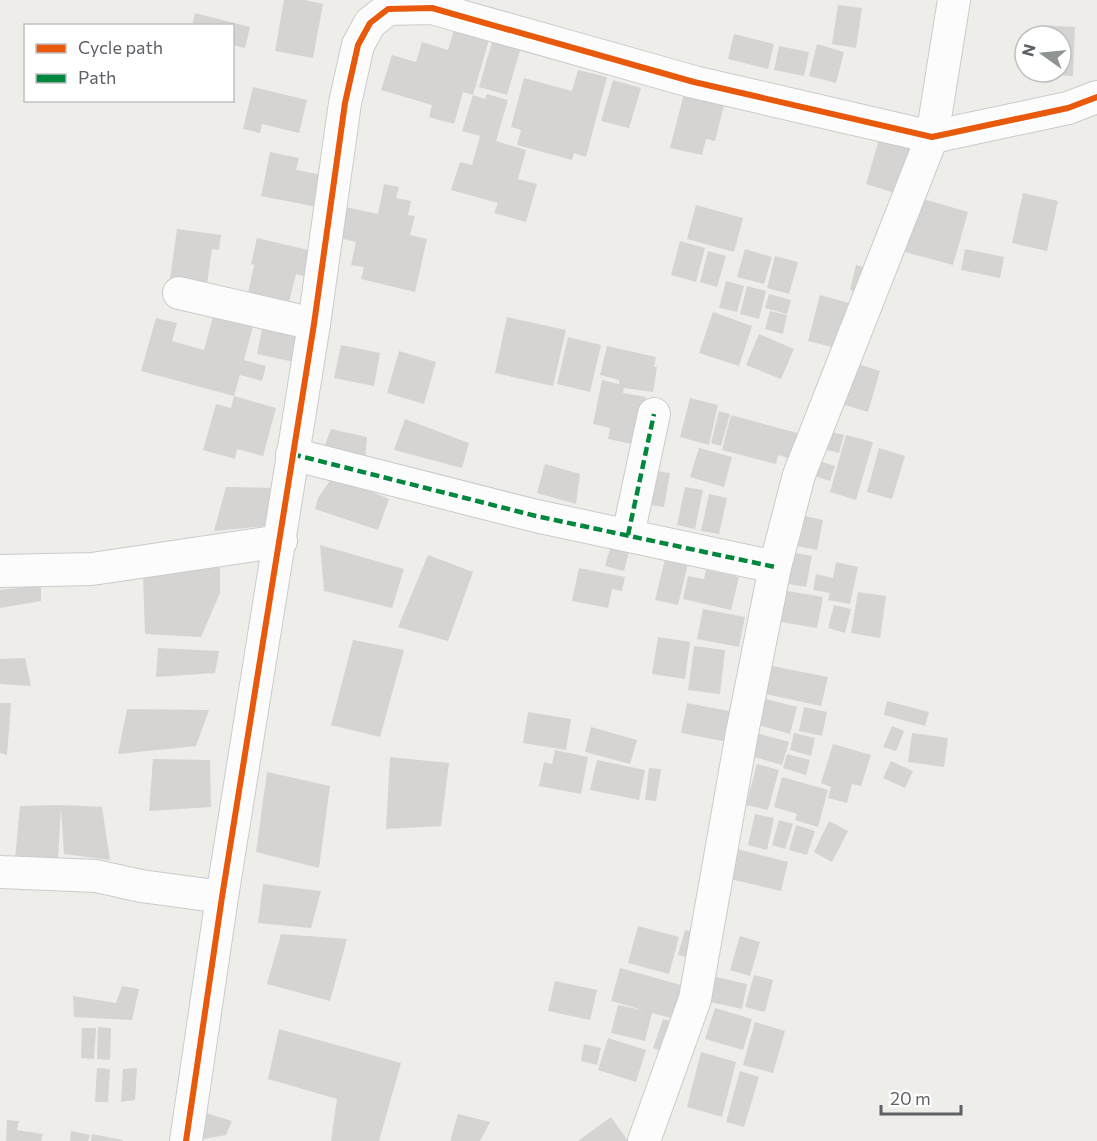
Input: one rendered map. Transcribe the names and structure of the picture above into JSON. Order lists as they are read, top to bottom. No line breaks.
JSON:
{"legend":["Cycle path","Path"],"scale_bar":"20 m","north":"left"}
